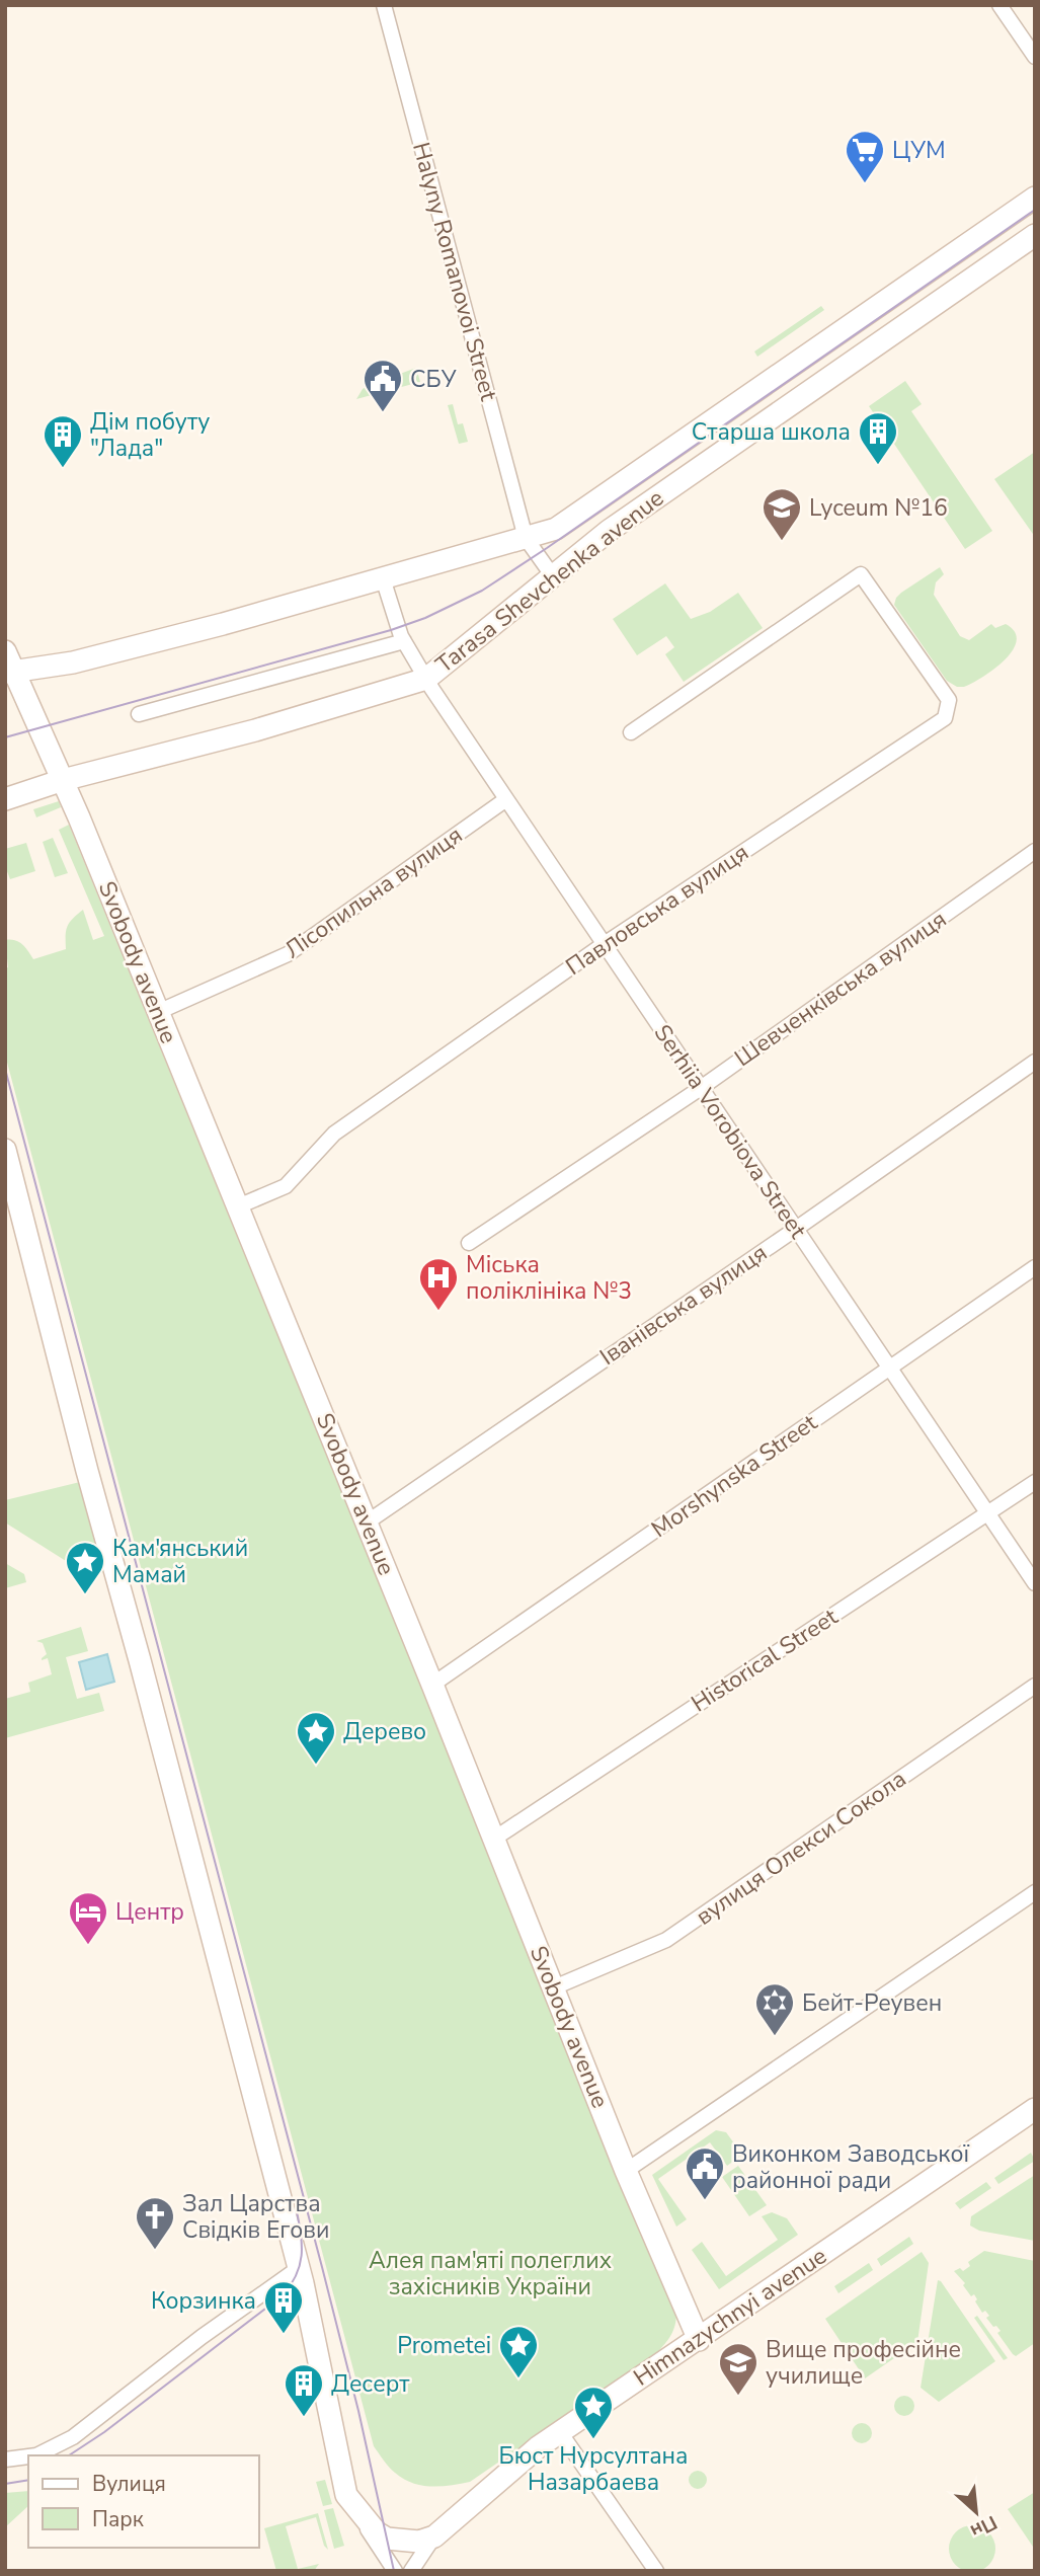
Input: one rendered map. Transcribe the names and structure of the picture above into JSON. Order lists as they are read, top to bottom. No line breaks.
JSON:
{"streets":{"main road":["Tarasa Shevchenka avenue","Svobody avenue","Himnazychnyi avenue"],"street":["Halyny Romanovoi Street","Лісопильна вулиця","Павловська вулиця","Шевченківська вулиця","Serhiia Vorobiova Street","Іванівська вулиця","Morshynska Street","Historical Street","вулиця Олекси Сокола"]},"crossings":[["Halyny Romanovoi Street","Tarasa Shevchenka avenue"],["Tarasa Shevchenka avenue","Svobody avenue"],["Tarasa Shevchenka avenue","Serhiia Vorobiova Street"],["Лісопильна вулиця","Svobody avenue"],["Лісопильна вулиця","Serhiia Vorobiova Street"],["Павловська вулиця","Svobody avenue"],["Павловська вулиця","Serhiia Vorobiova Street"],["Svobody avenue","Іванівська вулиця"],["Svobody avenue","Morshynska Street"],["Svobody avenue","Historical Street"],["Svobody avenue","вулиця Олекси Сокола"],["Svobody avenue","Himnazychnyi avenue"],["Шевченківська вулиця","Serhiia Vorobiova Street"],["Serhiia Vorobiova Street","Іванівська вулиця"],["Serhiia Vorobiova Street","Morshynska Street"],["Serhiia Vorobiova Street","Historical Street"]],"parks":["Алея пам'яті полеглих захісників України"],"places":{"supermarket":["ЦУМ"],"public building":["СБУ","Виконком Заводської районної ради"],"building":["Старша школа","Дім побуту \"Лада\"","Корзинка","Десерт"],"school or university":["Lyceum №16","Вище професійне училище"],"hospital":["Міська поліклініка №3"],"place":["Кам'янський Мамай","Дерево","Prometei","Бюст Нурсултана Назарбаева"],"hotel":["Центр"],"synagogue":["Бейт-Реувен"],"church":["Зал Царства Свiдкiв Егови"]},"legend":["Вулиця","Парк"],"north":"bottom right"}
